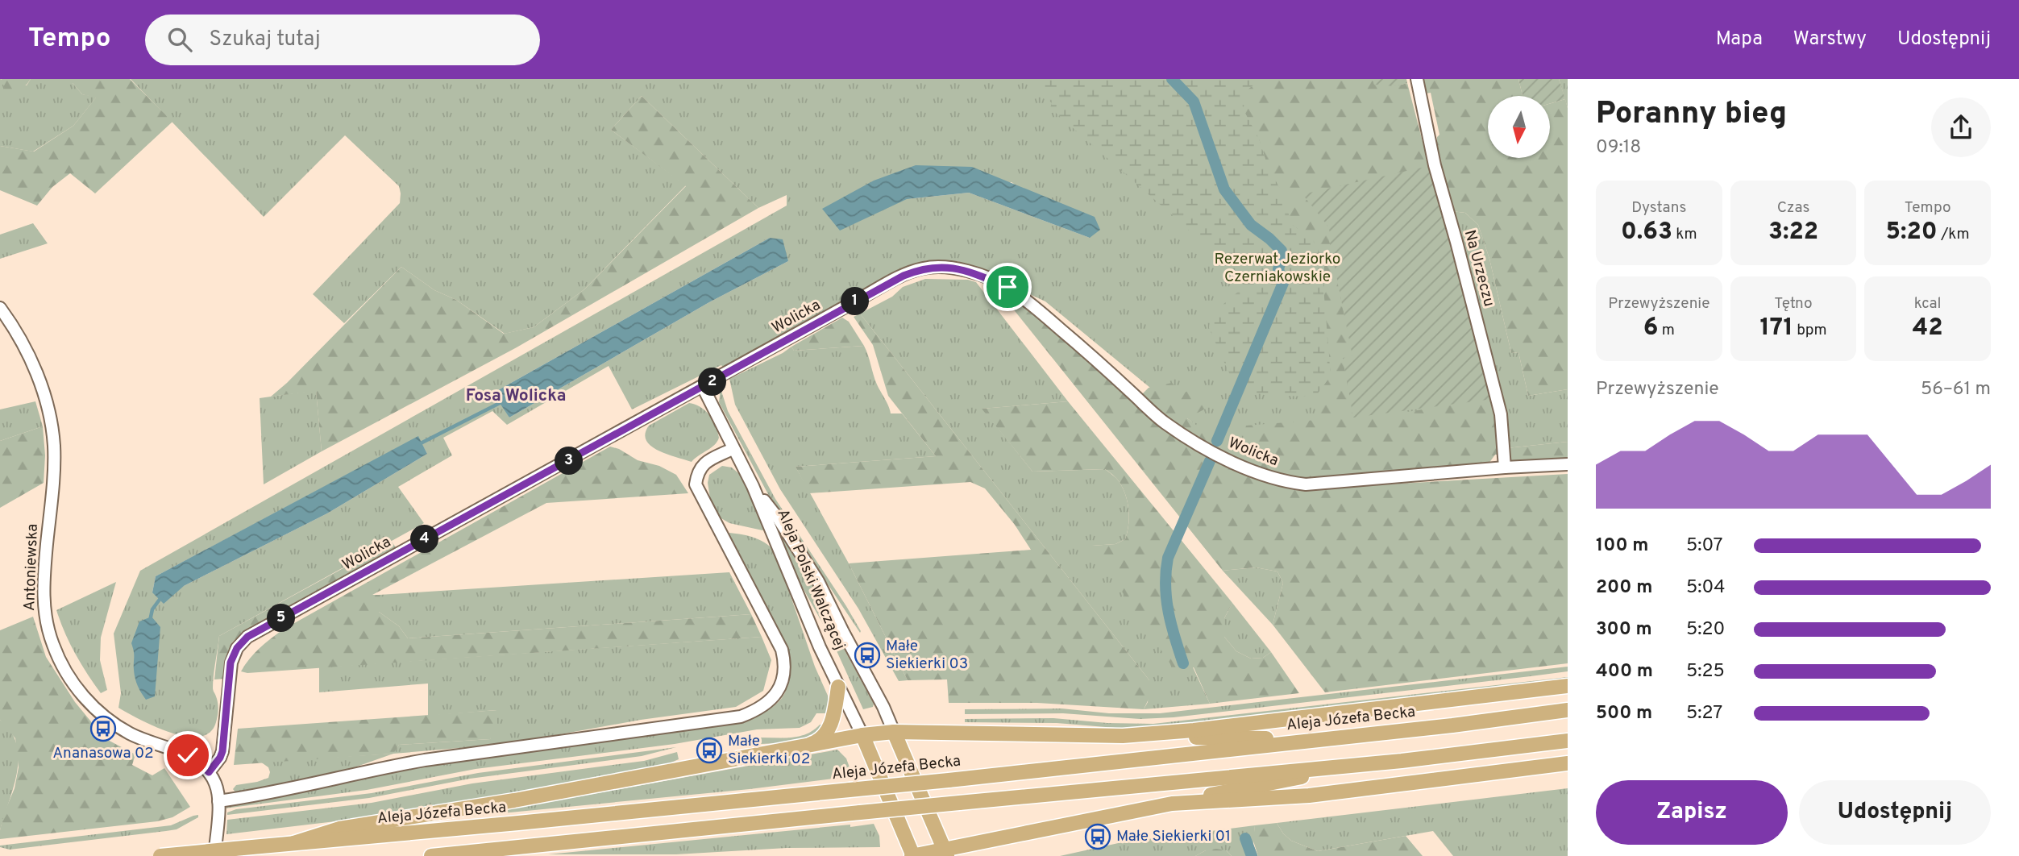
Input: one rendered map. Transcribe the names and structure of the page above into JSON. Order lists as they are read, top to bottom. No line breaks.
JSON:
{"streets":{"main road":["Aleja Polski Walczącej","Aleja Józefa Becka"],"street":["Na Urzeczu","Wolicka","Antoniewska"]},"crossings":[["Na Urzeczu","Wolicka"],["Wolicka","Antoniewska"],["Wolicka","Aleja Polski Walczącej"],["Aleja Polski Walczącej","Aleja Józefa Becka"]],"districts":["Fosa Wolicka"],"parks":["Rezerwat Jeziorko Czerniakowskie"],"places":{"bus stop":["Małe Siekierki 03","Ananasowa 02","Małe Siekierki 02","Małe Siekierki 01"]},"north":"bottom","page":{"header":"Tempo","search":"Szukaj tutaj","nav":["Mapa","Warstwy","Udostępnij"],"heading":["Poranny bieg","09:18"],"stats":[["Dystans","0.63 km"],["Czas","3:22"],["Tempo","5:20 /km"],["Przewyższenie","6 m"],["Tętno","171 bpm"],["kcal","42"]],"pins":["1","2","3","4","5"],"chart":["Przewyższenie","56–61 m"],"list":[{"name":"100 m","note":"5:07"},{"name":"200 m","note":"5:04"},{"name":"300 m","note":"5:20"},{"name":"400 m","note":"5:25"},{"name":"500 m","note":"5:27"}],"buttons":["Zapisz","Udostępnij"]}}
